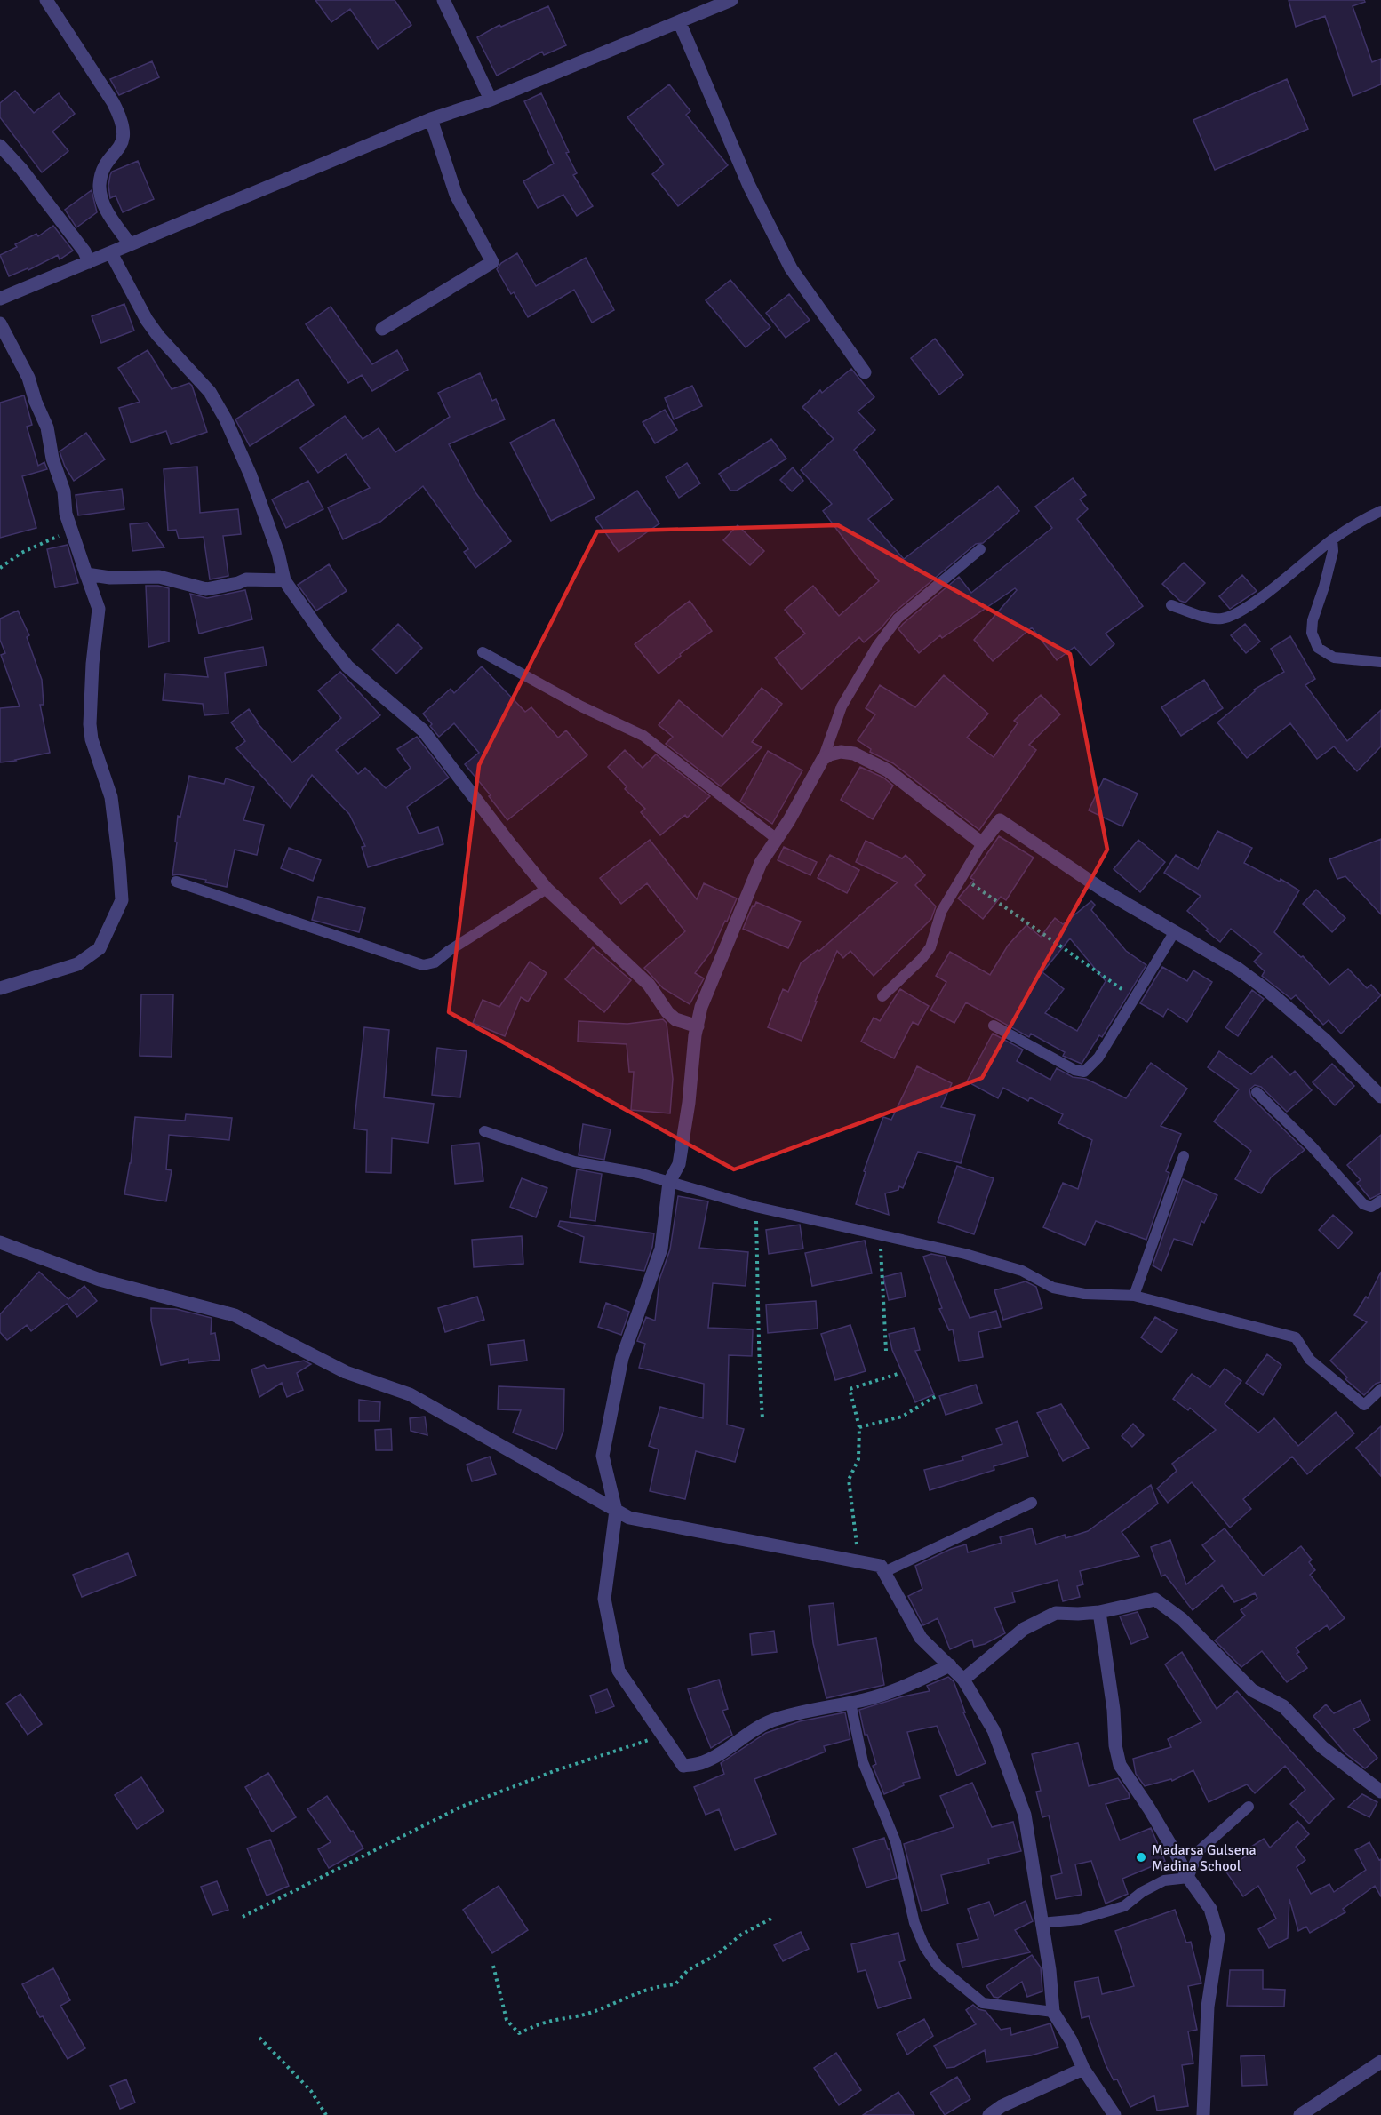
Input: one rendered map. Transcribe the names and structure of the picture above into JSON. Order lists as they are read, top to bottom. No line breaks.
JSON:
{"places":["Madarsa Gulsena Madina School"]}
